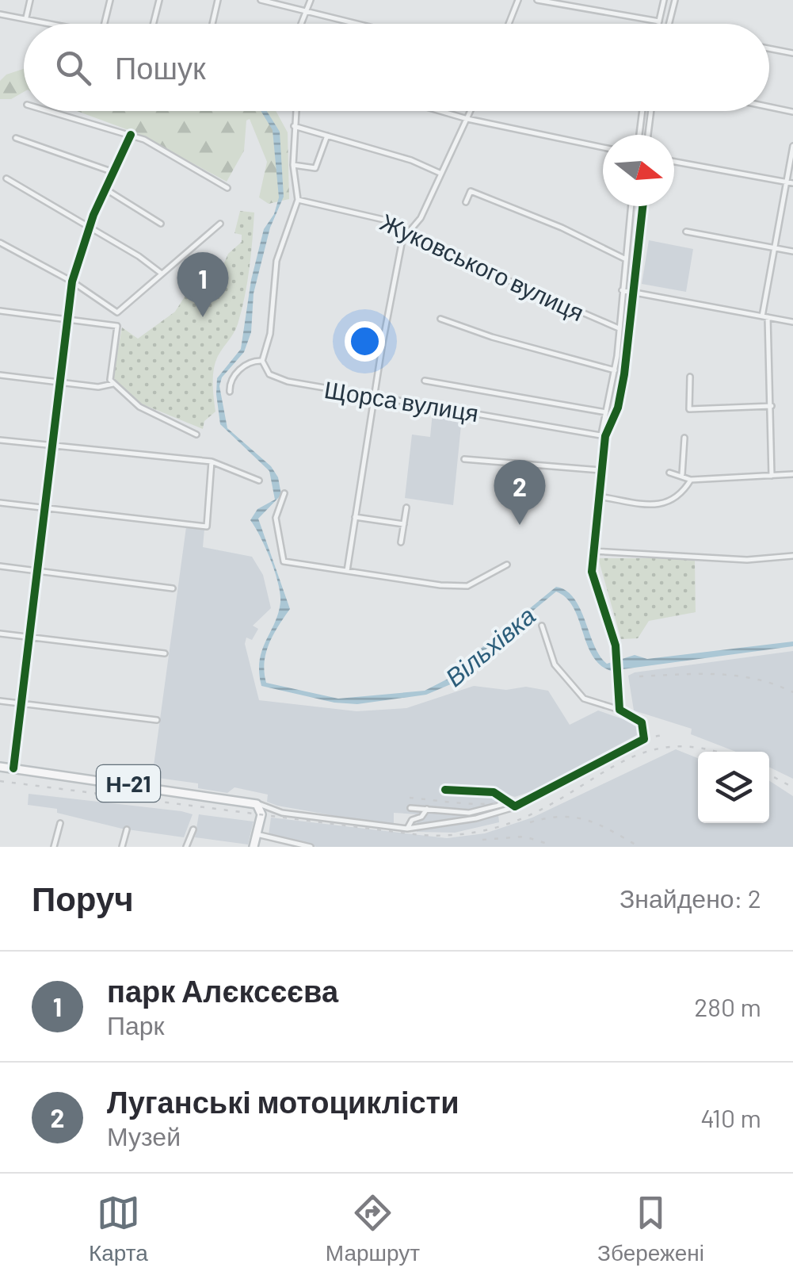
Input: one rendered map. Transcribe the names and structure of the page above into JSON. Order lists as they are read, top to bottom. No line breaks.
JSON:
{"streets":{"main road":["Н-21"],"street":["Жуковського вулиця","Щорса вулиця"]},"water":["Вільхівка"],"north":"right","page":{"search":"Пошук","pins":["1","2"],"heading":["Поруч","Знайдено: 2"],"list":[{"mark":"1","name":"парк Алєксєєва","note":"Парк","value":"280 m"},{"mark":"2","name":"Луганські мотоциклісти","note":"Музей","value":"410 m"}],"nav":["Карта","Маршрут","Збережені"]}}
